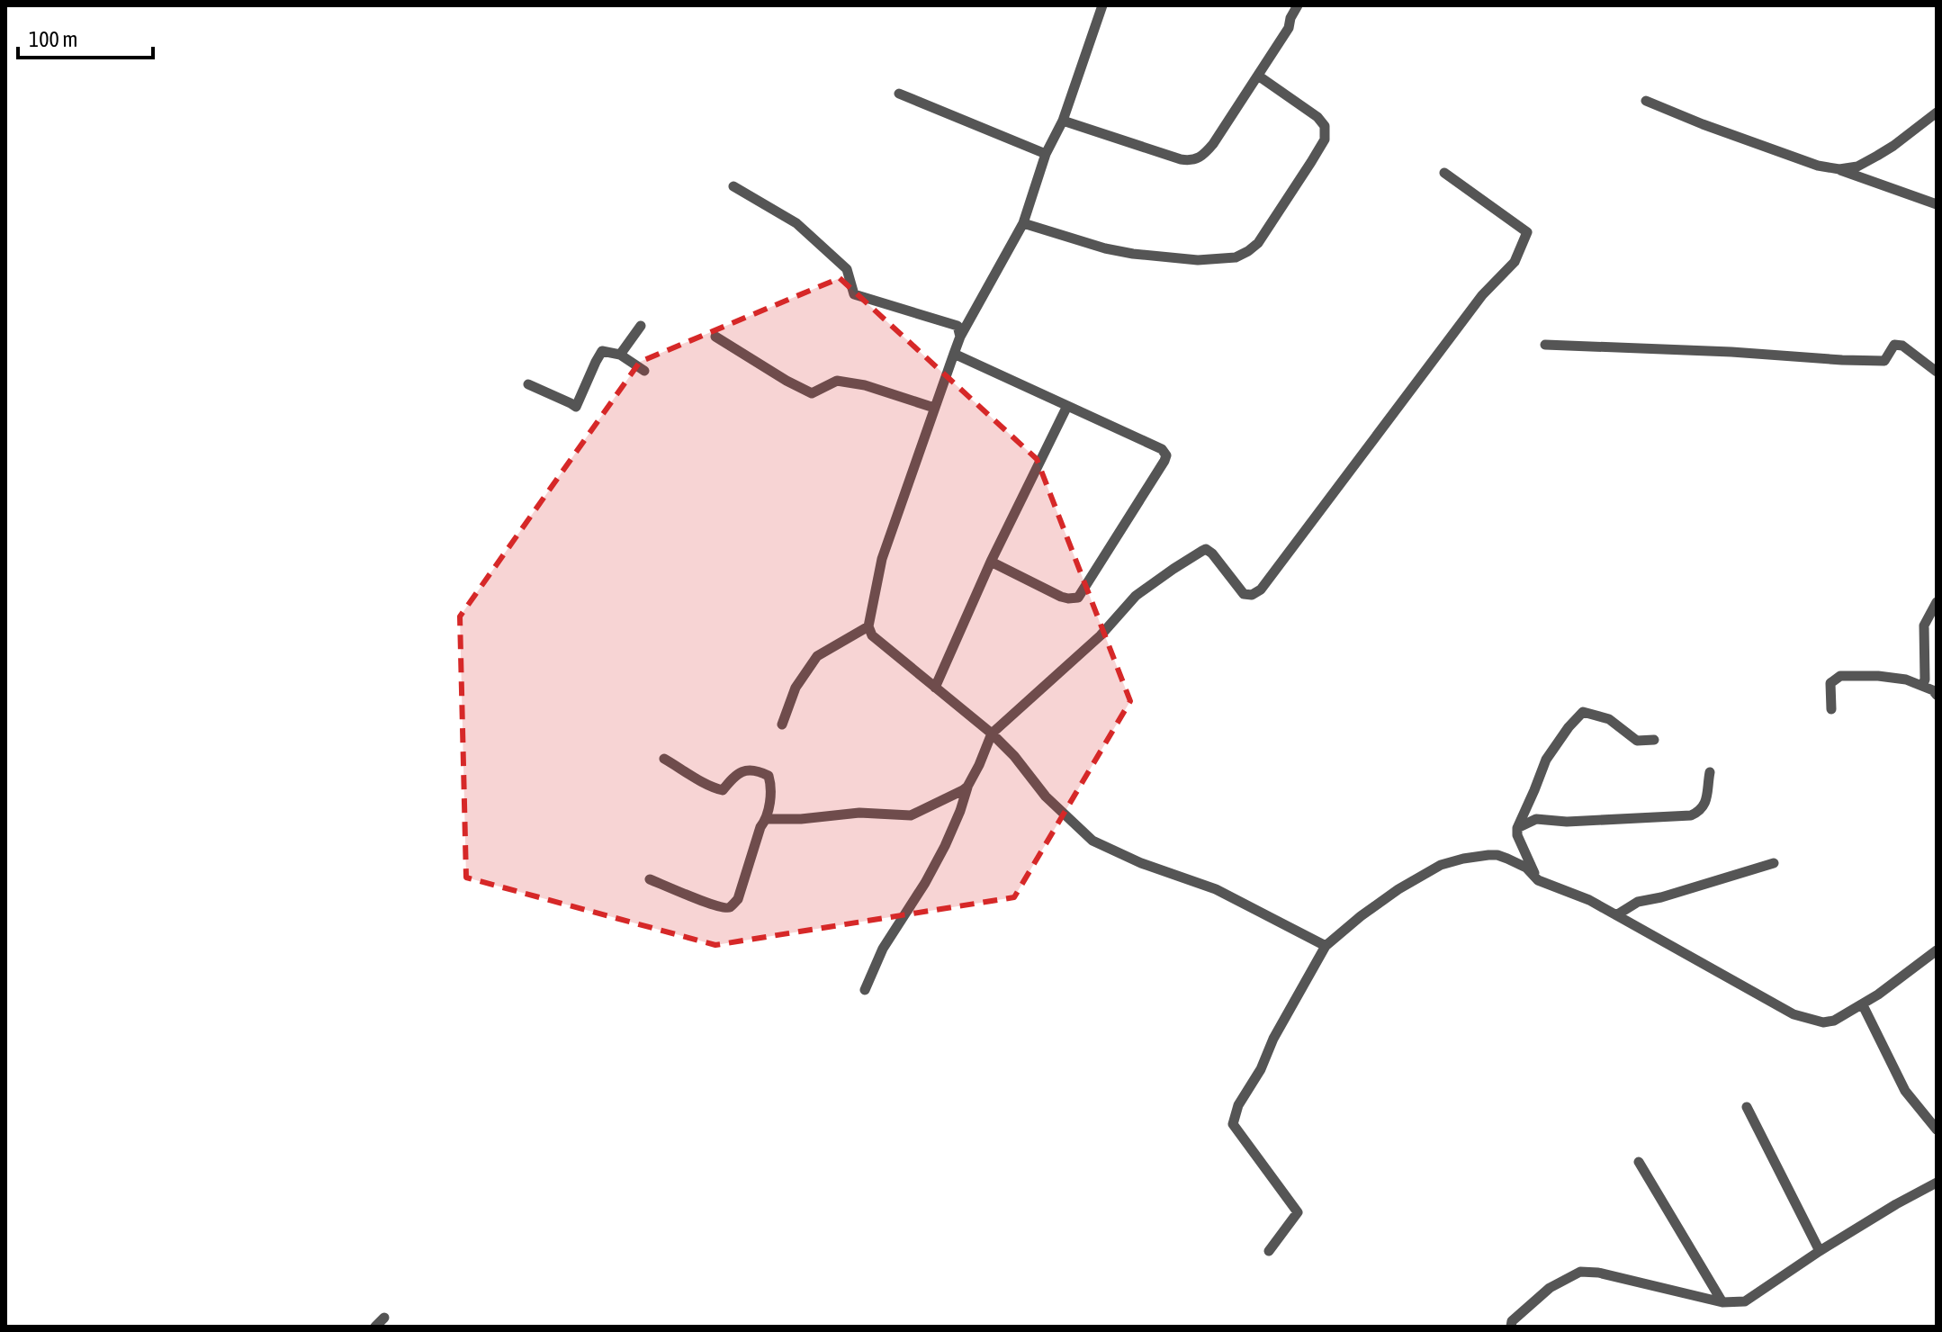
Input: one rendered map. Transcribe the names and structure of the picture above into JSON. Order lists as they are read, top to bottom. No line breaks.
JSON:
{"scale_bar":"100 m"}
